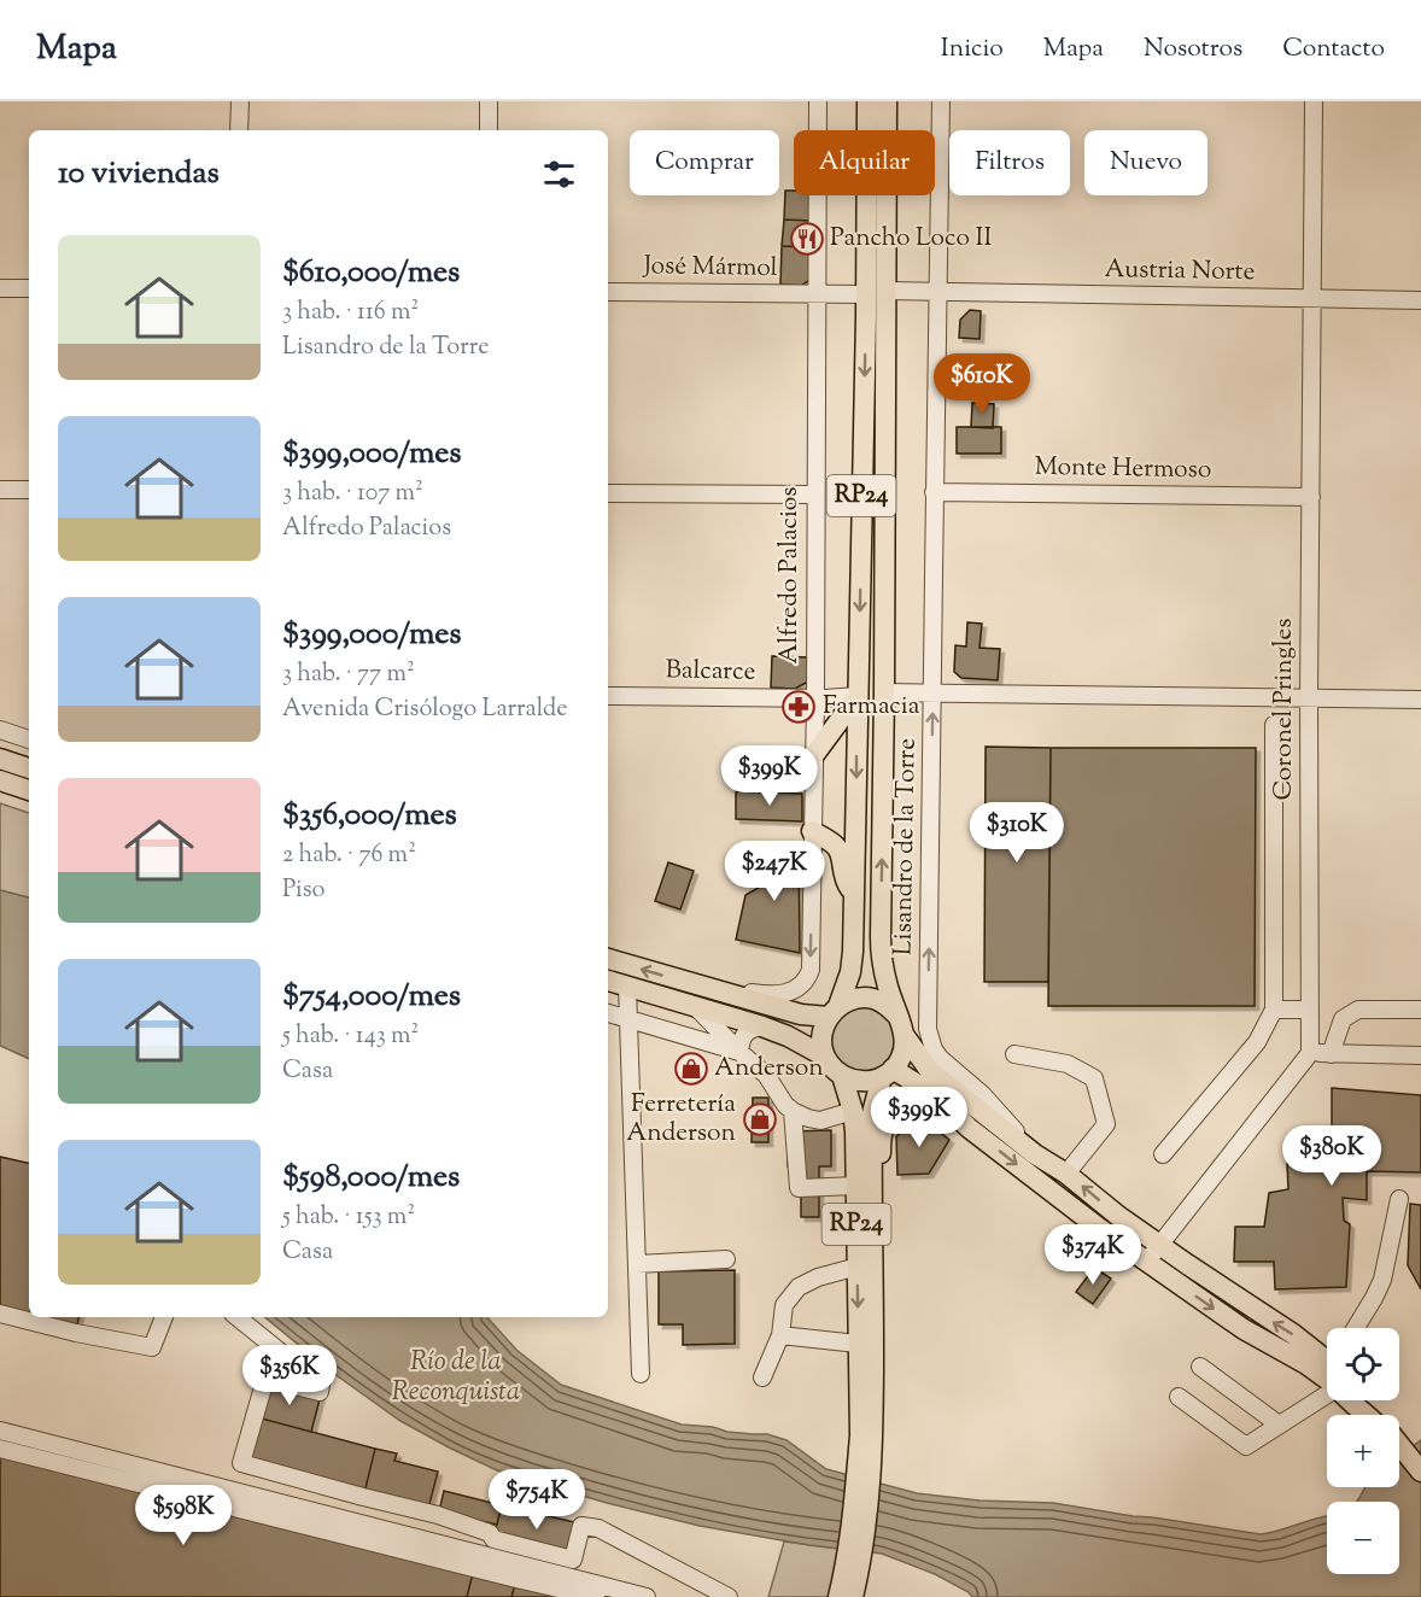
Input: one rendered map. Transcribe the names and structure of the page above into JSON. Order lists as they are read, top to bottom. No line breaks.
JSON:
{"streets":{"main road":["RP24"],"street":["José Mármol","Austria Norte","Monte Hermoso","Alfredo Palacios","Balcarce","Coronel Pringles","Lisandro de la Torre"]},"crossings":[["José Mármol","Austria Norte"],["José Mármol","RP24"],["José Mármol","Alfredo Palacios"],["Austria Norte","RP24"],["Austria Norte","Coronel Pringles"],["Austria Norte","Lisandro de la Torre"],["Monte Hermoso","Coronel Pringles"],["Monte Hermoso","Lisandro de la Torre"],["RP24","Balcarce"],["Alfredo Palacios","Balcarce"]],"one_way":["Lisandro de la Torre"],"water":["Río de la Reconquista"],"places":{"restaurant":["Pancho Loco II"],"pharmacy":["Farmacia"],"shop":["Anderson","Ferretería Anderson"]},"page":{"header":"Mapa","nav":["Inicio","Mapa","Nosotros","Contacto"],"chip":["Comprar","Alquilar","Filtros","Nuevo"],"heading":"10 viviendas","list":[{"name":"$610,000/mes","note":"3 hab. · 116 m² · Lisandro de la Torre"},{"name":"$399,000/mes","note":"3 hab. · 107 m² · Alfredo Palacios"},{"name":"$399,000/mes","note":"3 hab. · 77 m² · Avenida Crisólogo Larralde"},{"name":"$356,000/mes","note":"2 hab. · 76 m² · Piso"},{"name":"$754,000/mes","note":"5 hab. · 143 m² · Casa"},{"name":"$598,000/mes","note":"5 hab. · 153 m² · Casa"}],"price":["$610K","$399K","$310K","$247K","$399K","$380K","$374K","$356K","$754K","$598K"],"map_buttons":["+","−"]}}
